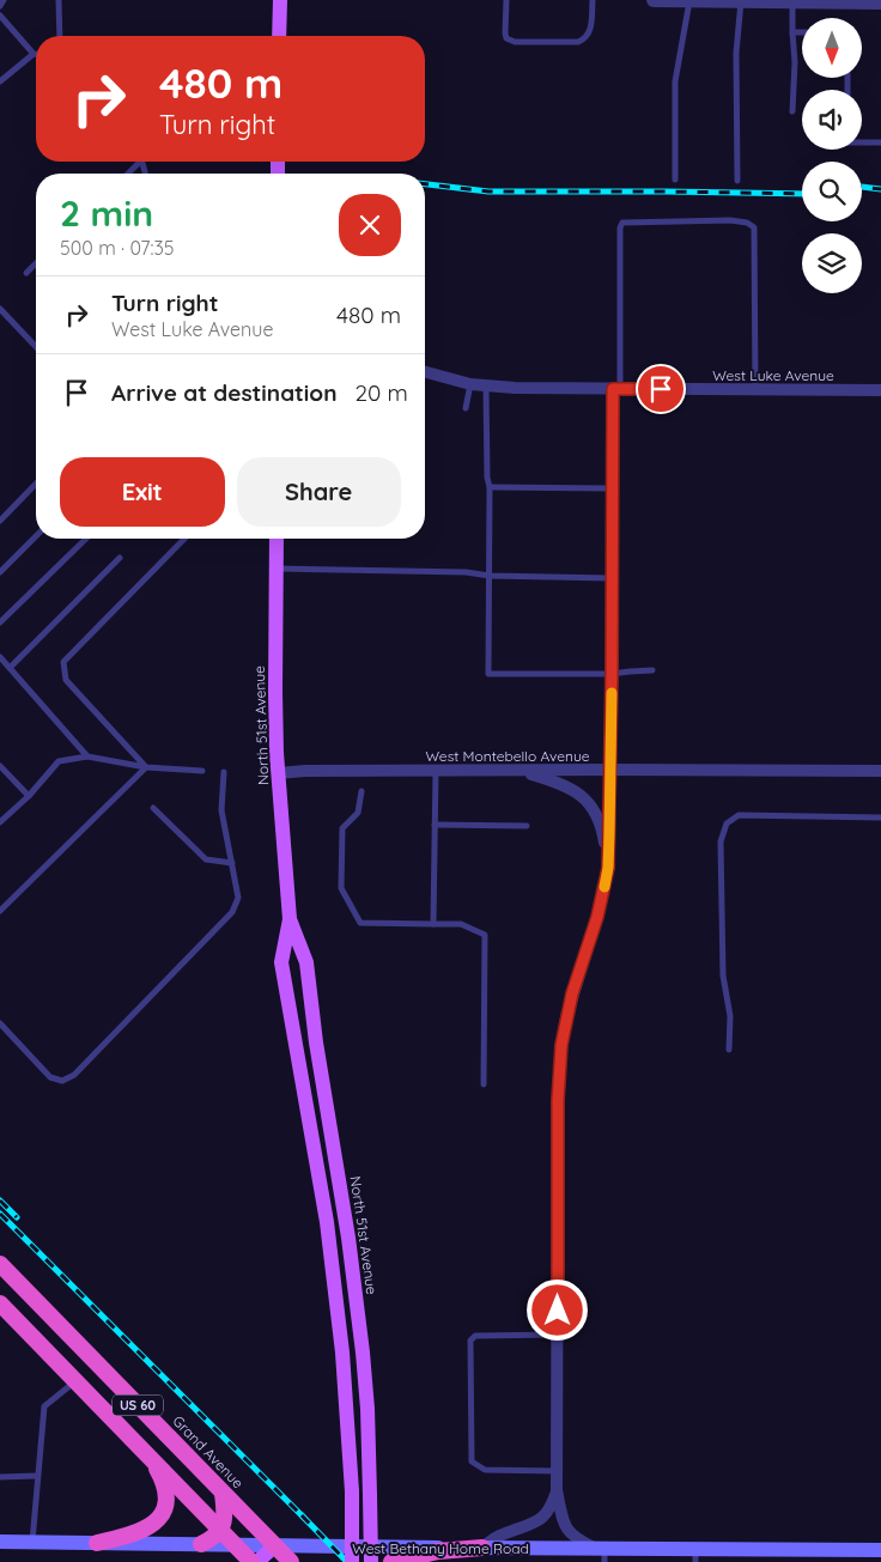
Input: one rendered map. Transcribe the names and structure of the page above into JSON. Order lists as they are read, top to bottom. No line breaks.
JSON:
{"streets":{"highway":["US 60","Grand Avenue"],"main road":["North 51st Avenue","West Bethany Home Road"],"street":["West Luke Avenue","West Montebello Avenue"]},"crossings":[["North 51st Avenue","West Montebello Avenue"],["US 60","West Bethany Home Road"],["Grand Avenue","West Bethany Home Road"]],"north":"bottom","page":{"turn":["480 m","Turn right"],"heading":["2 min","500 m · 07:35"],"list":[{"name":"Turn right","note":"West Luke Avenue","value":"480 m"},{"name":"Arrive at destination","value":"20 m"}],"buttons":["Exit","Share"]}}
